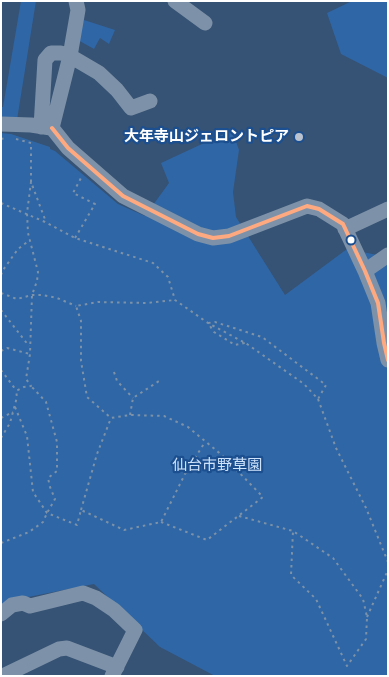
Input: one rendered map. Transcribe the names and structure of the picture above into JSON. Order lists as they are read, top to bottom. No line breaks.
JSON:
{"parks":["仙台市野草園"],"places":["大年寺山ジェロントピア"]}
